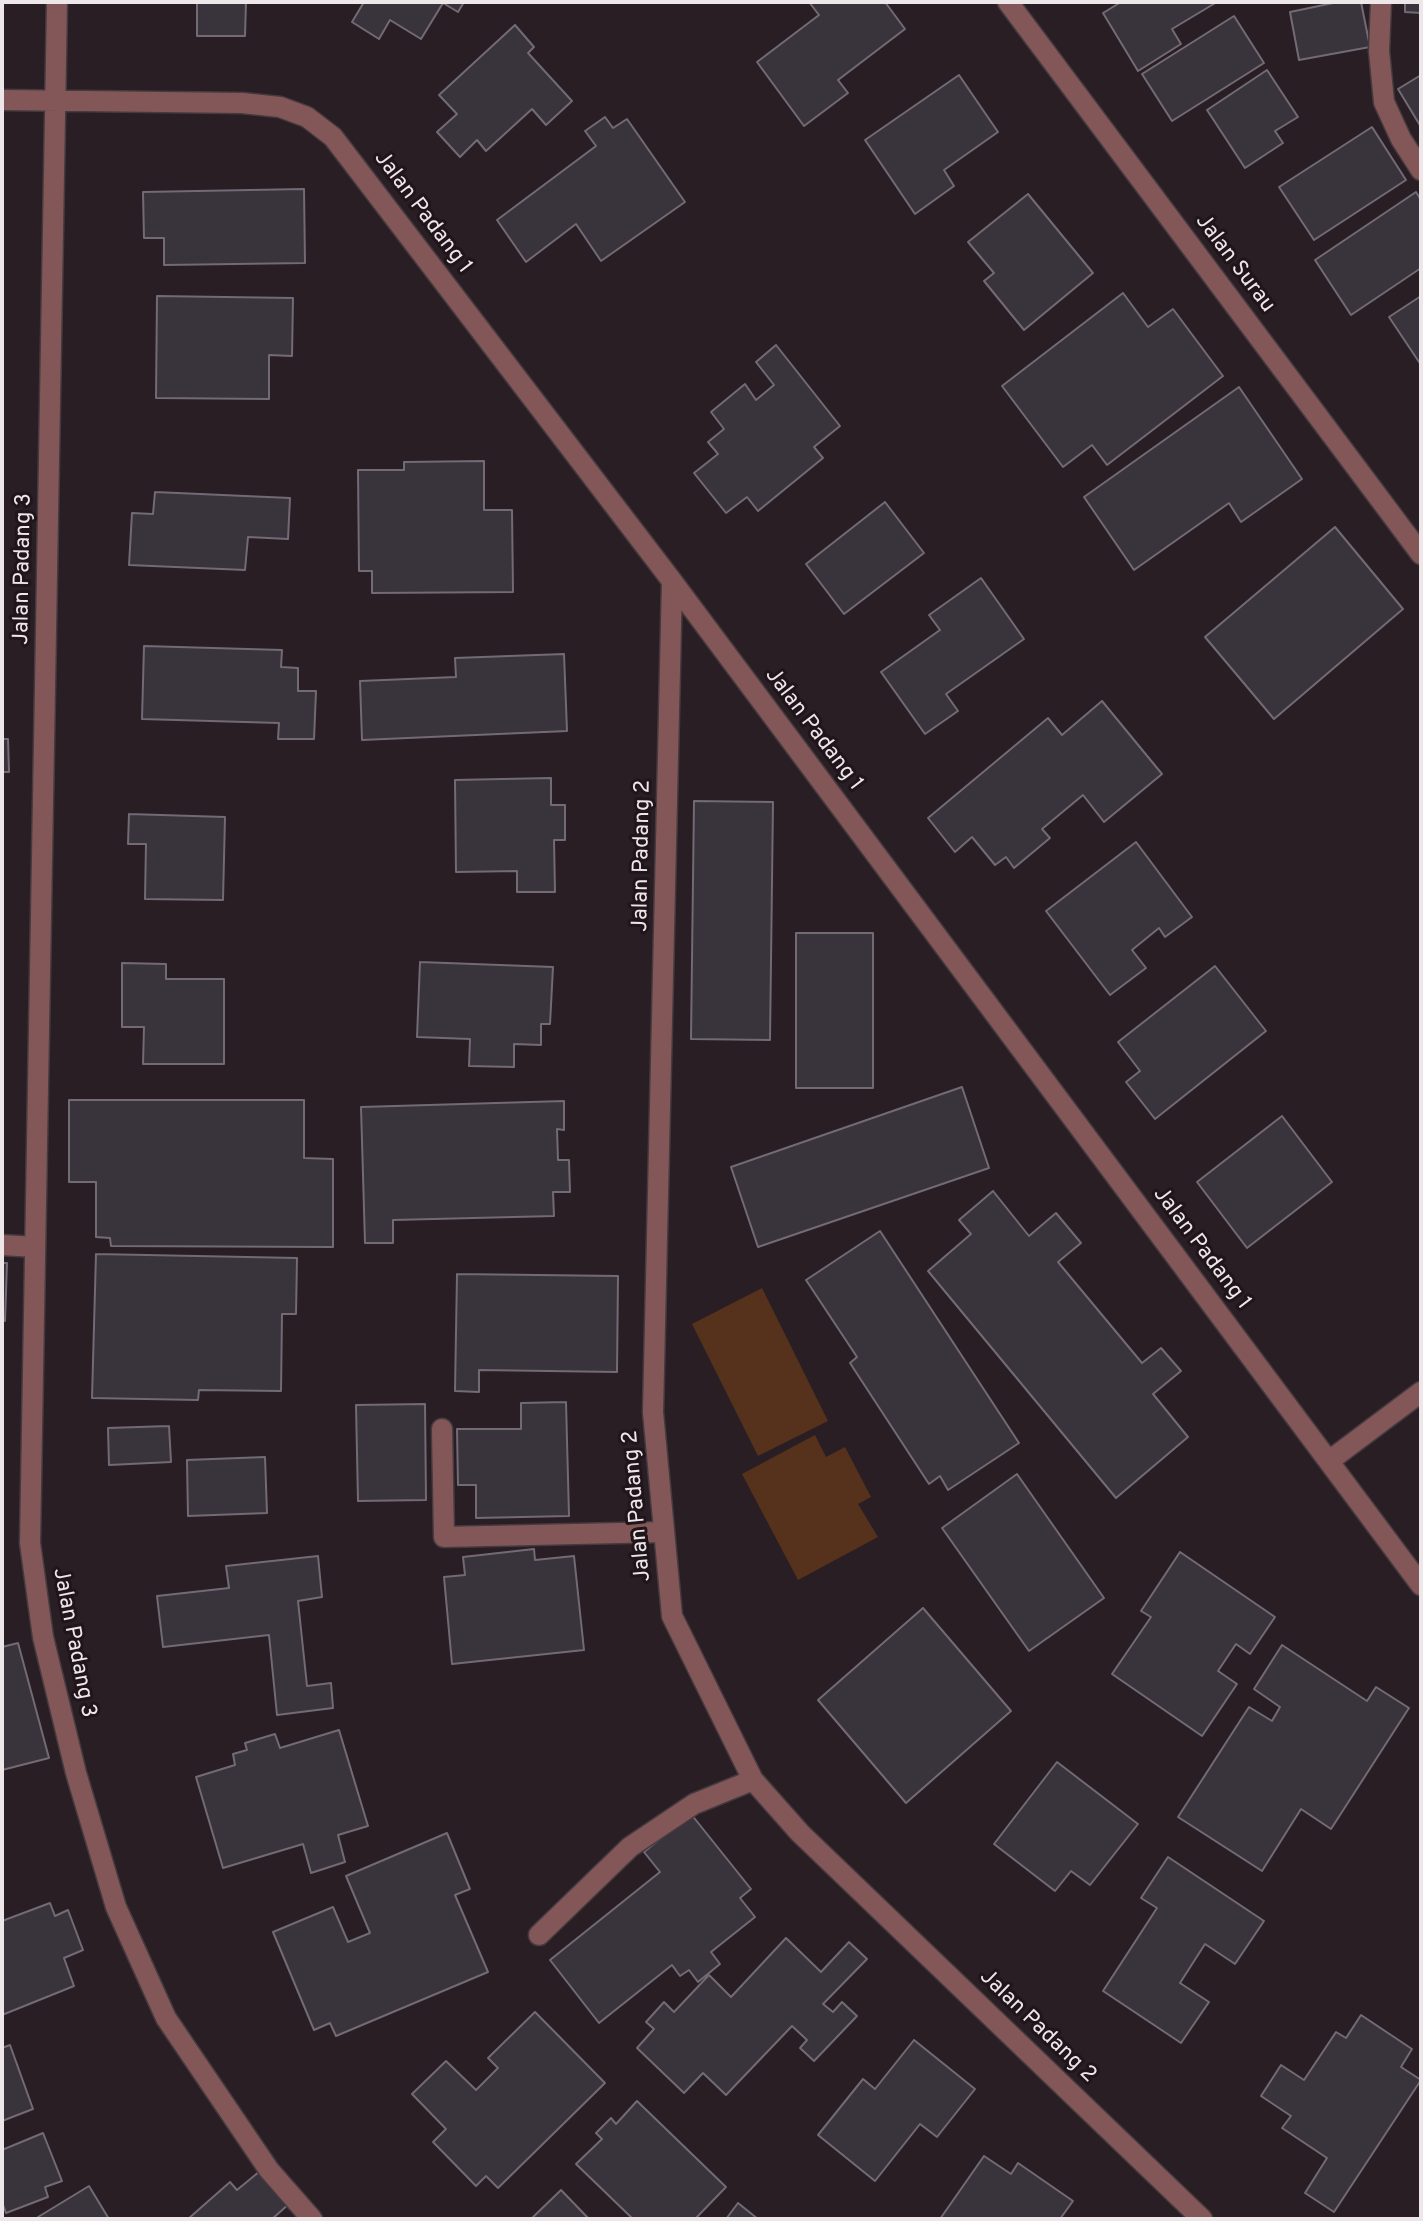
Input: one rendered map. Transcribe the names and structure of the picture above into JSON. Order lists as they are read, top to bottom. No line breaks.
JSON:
{"streets":{"street":["Jalan Padang 1","Jalan Surau","Jalan Padang 3","Jalan Padang 2"]},"crossings":[["Jalan Padang 1","Jalan Padang 3"],["Jalan Padang 1","Jalan Padang 2"]]}
